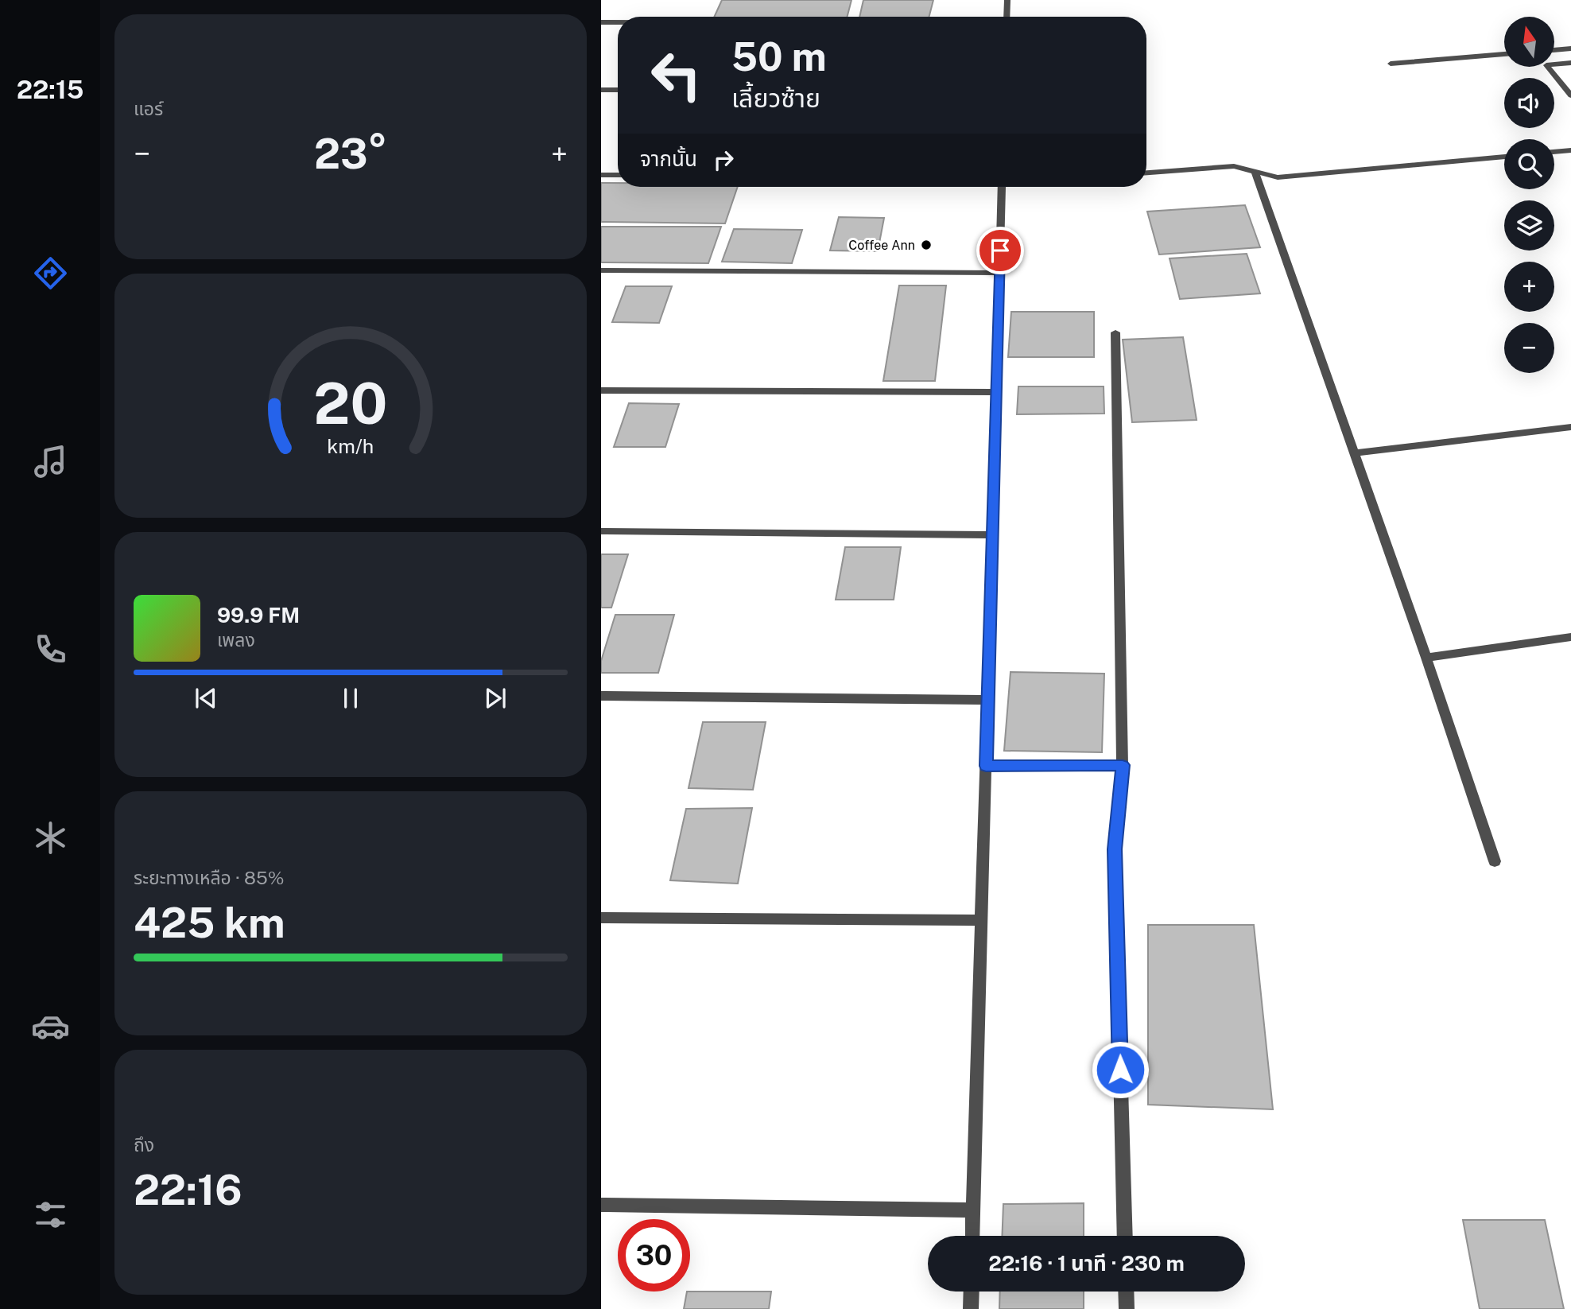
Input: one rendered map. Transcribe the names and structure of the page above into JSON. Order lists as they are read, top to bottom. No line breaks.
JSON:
{"places":["Coffee Ann"],"north":"top","page":{"tabs":"22:15","tile":["แอร์",["ระยะทางเหลือ · 85%","425 km"],["ถึง","22:16"]],"map_buttons":["+","−"],"turn":["50 m","เลี้ยวซ้าย"],"heat":["−","23°","+"],"then":"จากนั้น","song":["99.9 FM","เพลง"],"limit":"30","trip":"22:16 · 1 นาที · 230 m","gauge":["20","km/h"]}}
